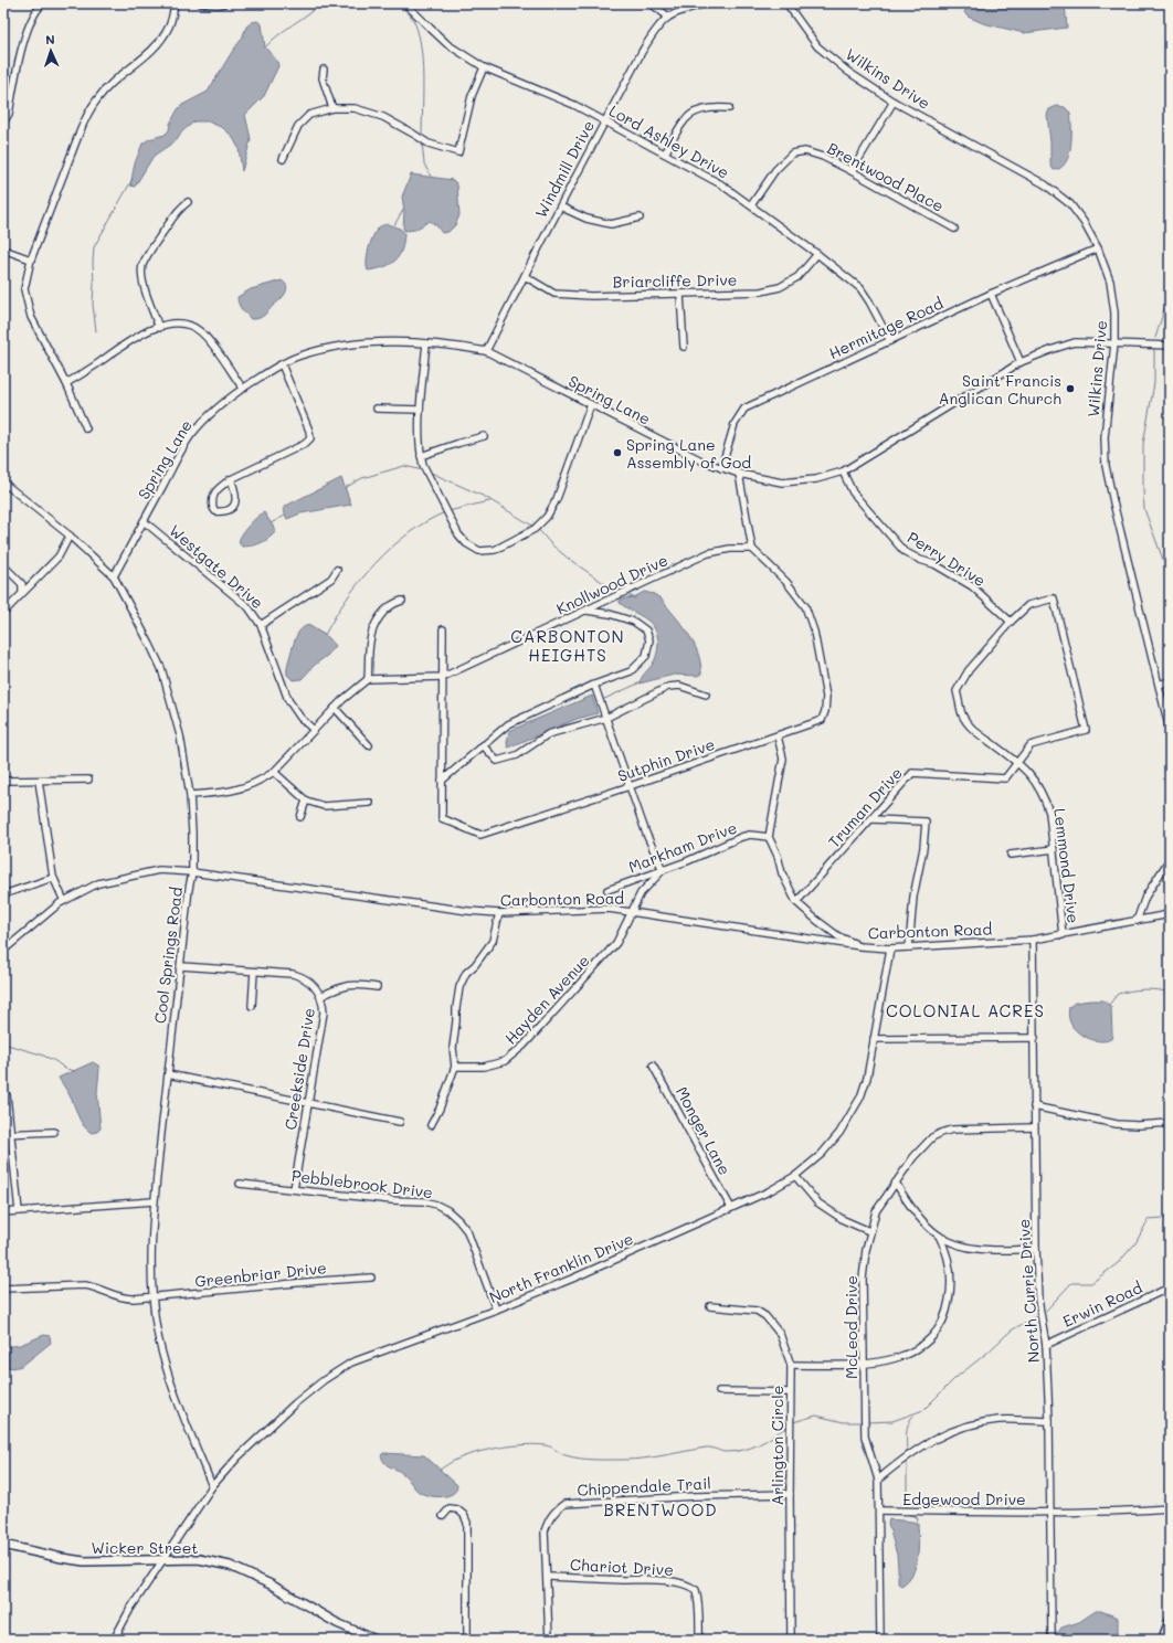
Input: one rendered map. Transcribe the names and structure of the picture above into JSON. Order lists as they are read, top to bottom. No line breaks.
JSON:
{"streets":{"main road":["Wicker Street"],"street":["Wilkins Drive","Lord Ashley Drive","Windmill Drive","Brentwood Place","Briarcliffe Drive","Hermitage Road","Spring Lane","Perry Drive","Westgate Drive","Knollwood Drive","Sutphin Drive","Truman Drive","Markham Drive","Lemmond Drive","Carbonton Road","Cool Springs Road","Hayden Avenue","Creekside Drive","Monger Lane","Pebblebrook Drive","North Franklin Drive","Greenbriar Drive","North Currie Drive","Erwin Road","McLeod Drive","Arlington Circle","Chippendale Trail","Edgewood Drive","Chariot Drive"]},"crossings":[["Wilkins Drive","Hermitage Road"],["Wilkins Drive","Spring Lane"],["Lord Ashley Drive","Windmill Drive"],["Lord Ashley Drive","Brentwood Place"],["Lord Ashley Drive","Briarcliffe Drive"],["Lord Ashley Drive","Hermitage Road"],["Windmill Drive","Briarcliffe Drive"],["Windmill Drive","Spring Lane"],["Hermitage Road","Spring Lane"],["Spring Lane","Perry Drive"],["Spring Lane","Westgate Drive"],["Spring Lane","Cool Springs Road"],["Perry Drive","Lemmond Drive"],["Knollwood Drive","Sutphin Drive"],["Truman Drive","Lemmond Drive"],["Markham Drive","Hayden Avenue"],["Lemmond Drive","Carbonton Road"],["Carbonton Road","Cool Springs Road"],["Carbonton Road","Hayden Avenue"],["Carbonton Road","North Franklin Drive"],["Carbonton Road","North Currie Drive"],["Cool Springs Road","Creekside Drive"],["Cool Springs Road","North Franklin Drive"],["Cool Springs Road","Greenbriar Drive"],["Creekside Drive","Pebblebrook Drive"],["Monger Lane","North Franklin Drive"],["Pebblebrook Drive","North Franklin Drive"],["North Franklin Drive","Wicker Street"],["North Currie Drive","Erwin Road"],["North Currie Drive","McLeod Drive"],["North Currie Drive","Edgewood Drive"],["McLeod Drive","Edgewood Drive"],["Arlington Circle","Chippendale Trail"],["Chippendale Trail","Chariot Drive"]],"districts":["CARBONTON HEIGHTS","COLONIAL ACRES","BRENTWOOD"],"places":["Saint Francis Anglican Church","Spring Lane Assembly of God"],"north":"top"}
